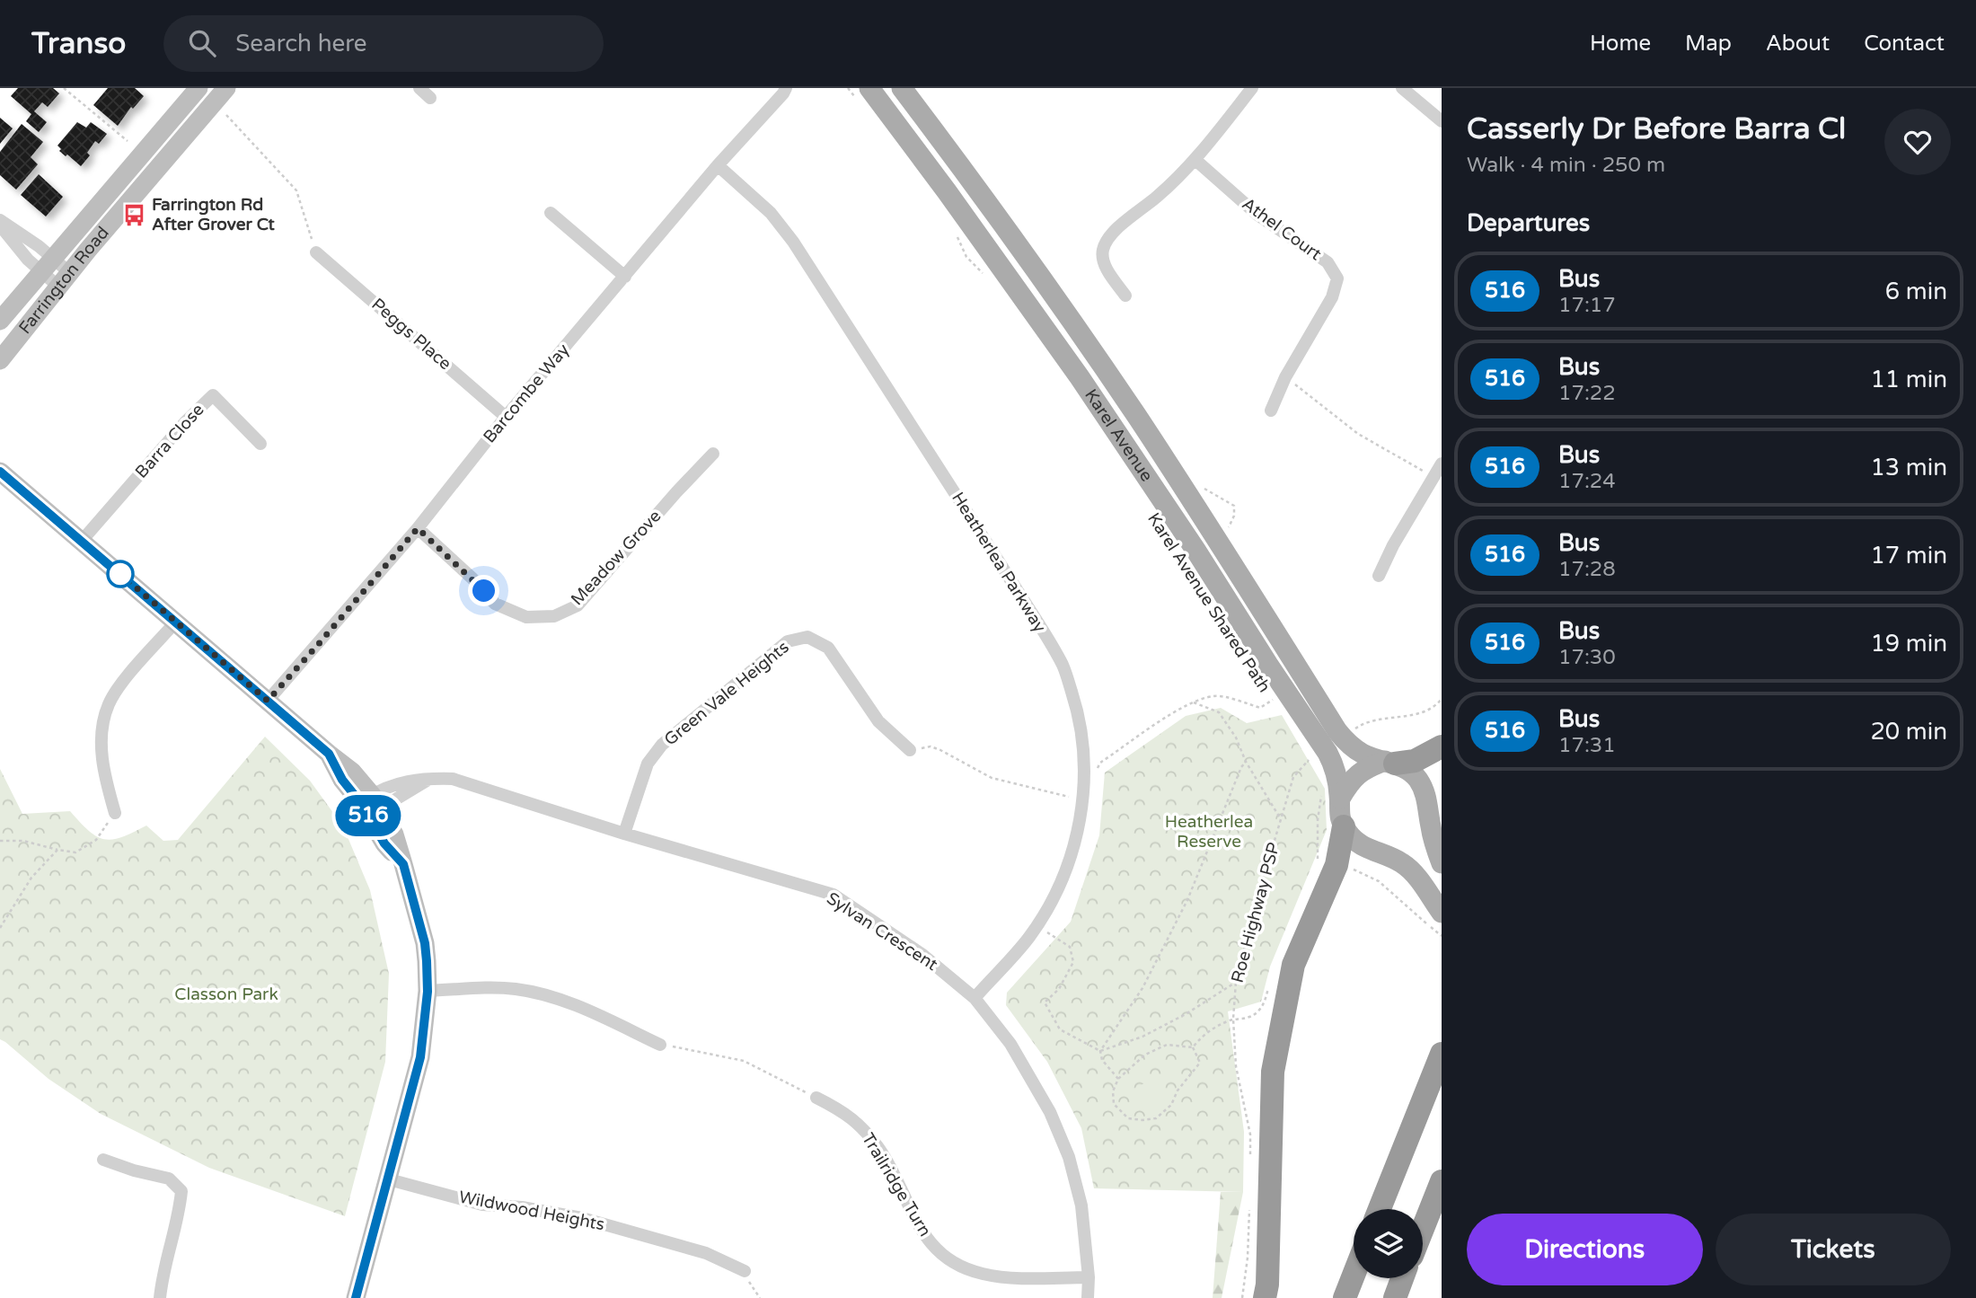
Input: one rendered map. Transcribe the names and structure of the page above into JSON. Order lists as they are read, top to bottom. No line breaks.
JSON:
{"streets":{"main road":["Karel Avenue"],"street":["Athel Court","Farrington Road","Peggs Place","Barcombe Way","Barra Close","Meadow Grove","Heatherlea Parkway","Green Vale Heights","Sylvan Crescent","Trailridge Turn","Wildwood Heights"],"path":["Karel Avenue Shared Path","Roe Highway PSP"]},"crossings":[["Peggs Place","Barcombe Way"],["Barcombe Way","Meadow Grove"],["Barcombe Way","Heatherlea Parkway"],["Heatherlea Parkway","Sylvan Crescent"],["Green Vale Heights","Sylvan Crescent"],["Sylvan Crescent","Trailridge Turn"]],"parks":["Heatherlea Reserve","Classon Park"],"places":{"bus stop":["Farrington Rd After Grover Ct"]},"lines":["bus line 516"],"page":{"header":"Transo","search":"Search here","nav":["Home","Map","About","Contact"],"on_map":"516","heading":[["Casserly Dr Before Barra Cl","Walk · 4 min · 250 m"],"Departures"],"list":[{"mark":"516","name":"Bus","note":"17:17","value":"6 min"},{"mark":"516","name":"Bus","note":"17:22","value":"11 min"},{"mark":"516","name":"Bus","note":"17:24","value":"13 min"},{"mark":"516","name":"Bus","note":"17:28","value":"17 min"},{"mark":"516","name":"Bus","note":"17:30","value":"19 min"},{"mark":"516","name":"Bus","note":"17:31","value":"20 min"}],"buttons":["Directions","Tickets"]}}
